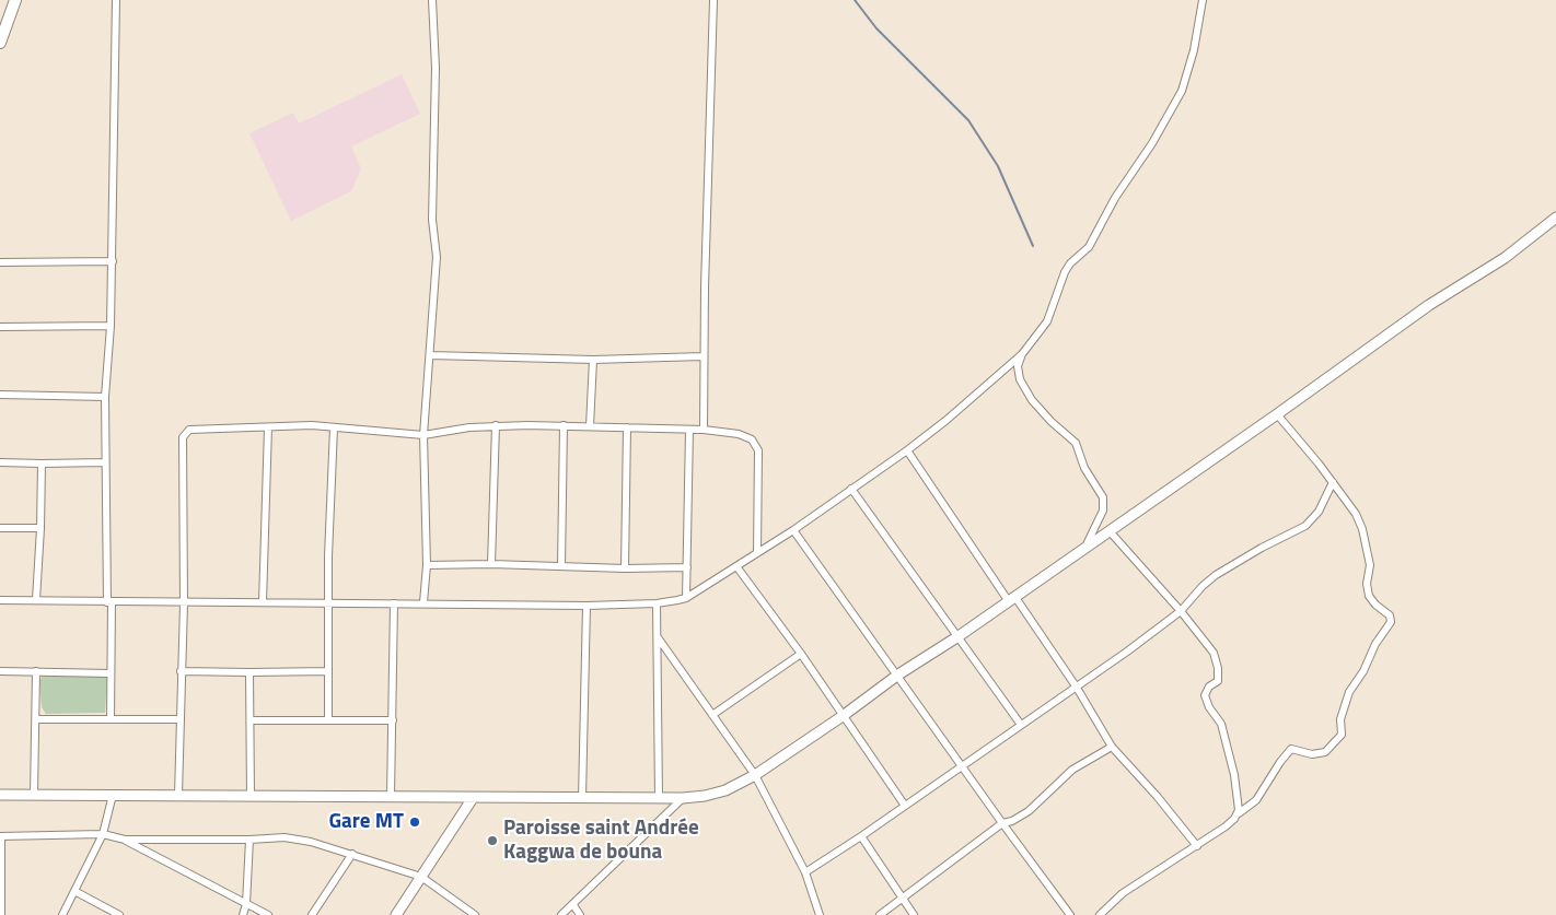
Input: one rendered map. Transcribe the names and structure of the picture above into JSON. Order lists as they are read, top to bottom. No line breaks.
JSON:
{"places":["Gare MT","Paroisse saint Andrée Kaggwa de bouna"]}
